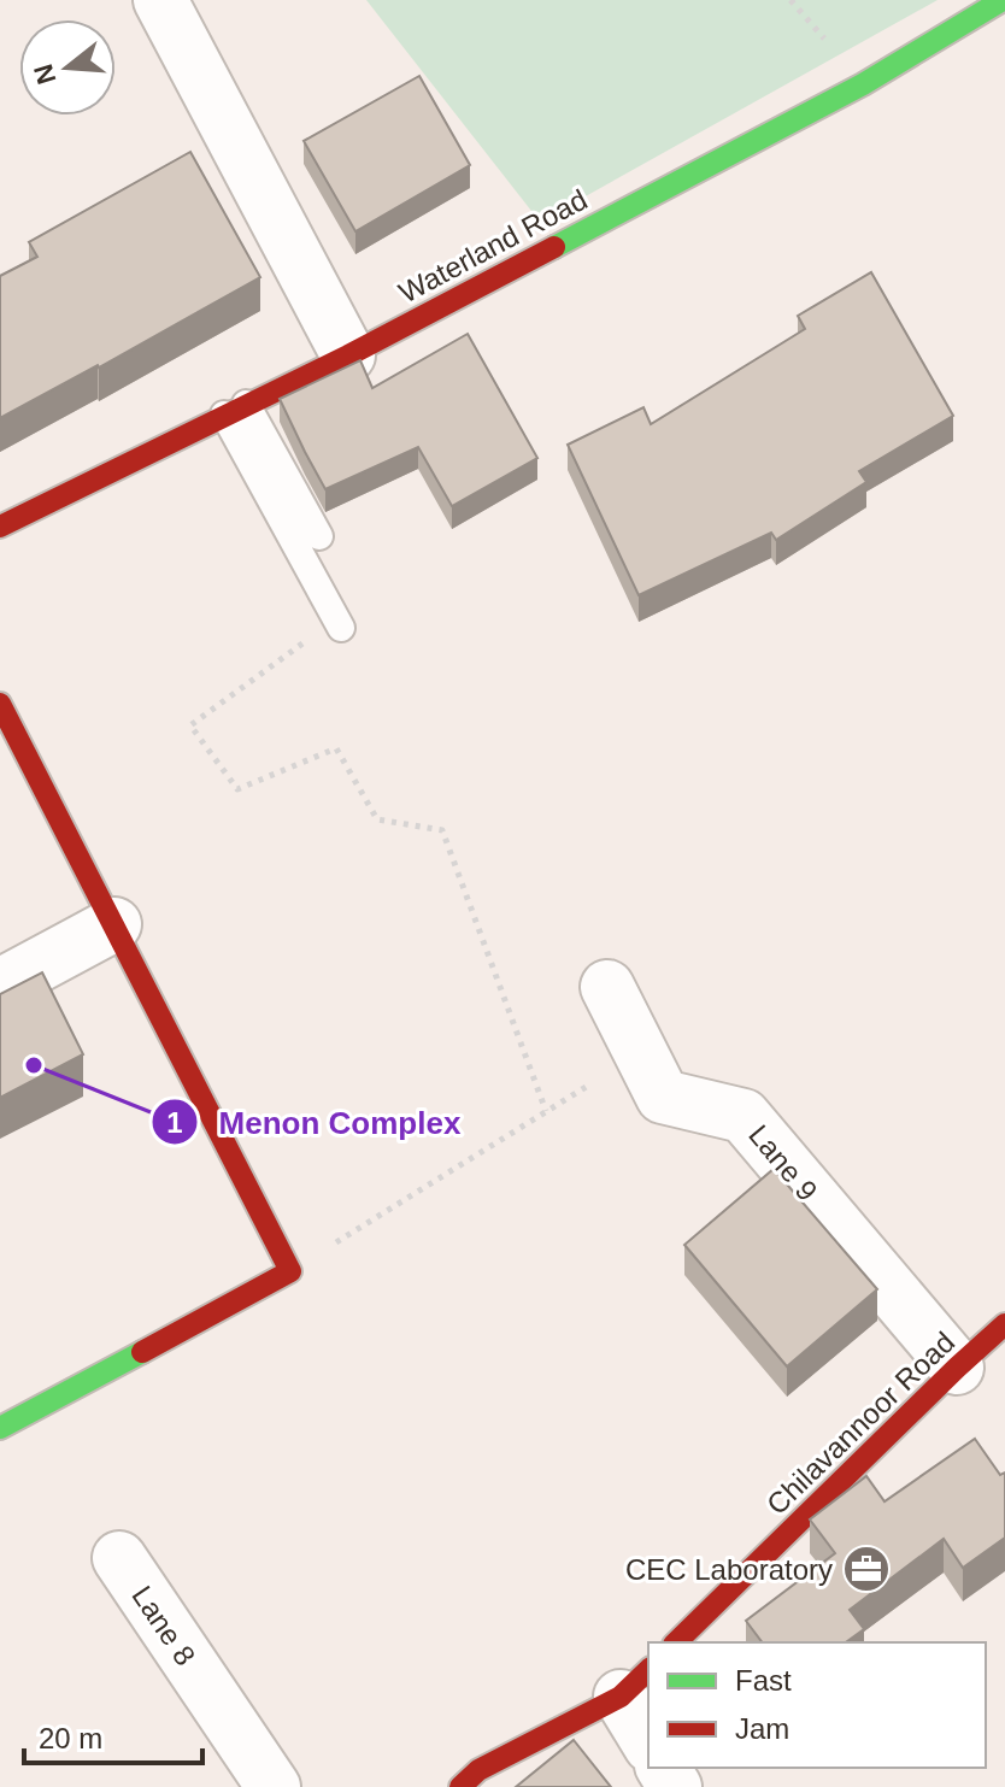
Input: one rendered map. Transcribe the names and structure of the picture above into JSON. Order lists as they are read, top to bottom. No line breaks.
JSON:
{"streets":{"street":["Waterland Road","Lane 9","Chilavannoor Road","Lane 8"]},"crossings":[["Lane 9","Chilavannoor Road"]],"places":{"other":["Menon Complex"],"office":["CEC Laboratory"]},"legend":["Fast","Jam"],"scale_bar":"20 m","north":"left"}
